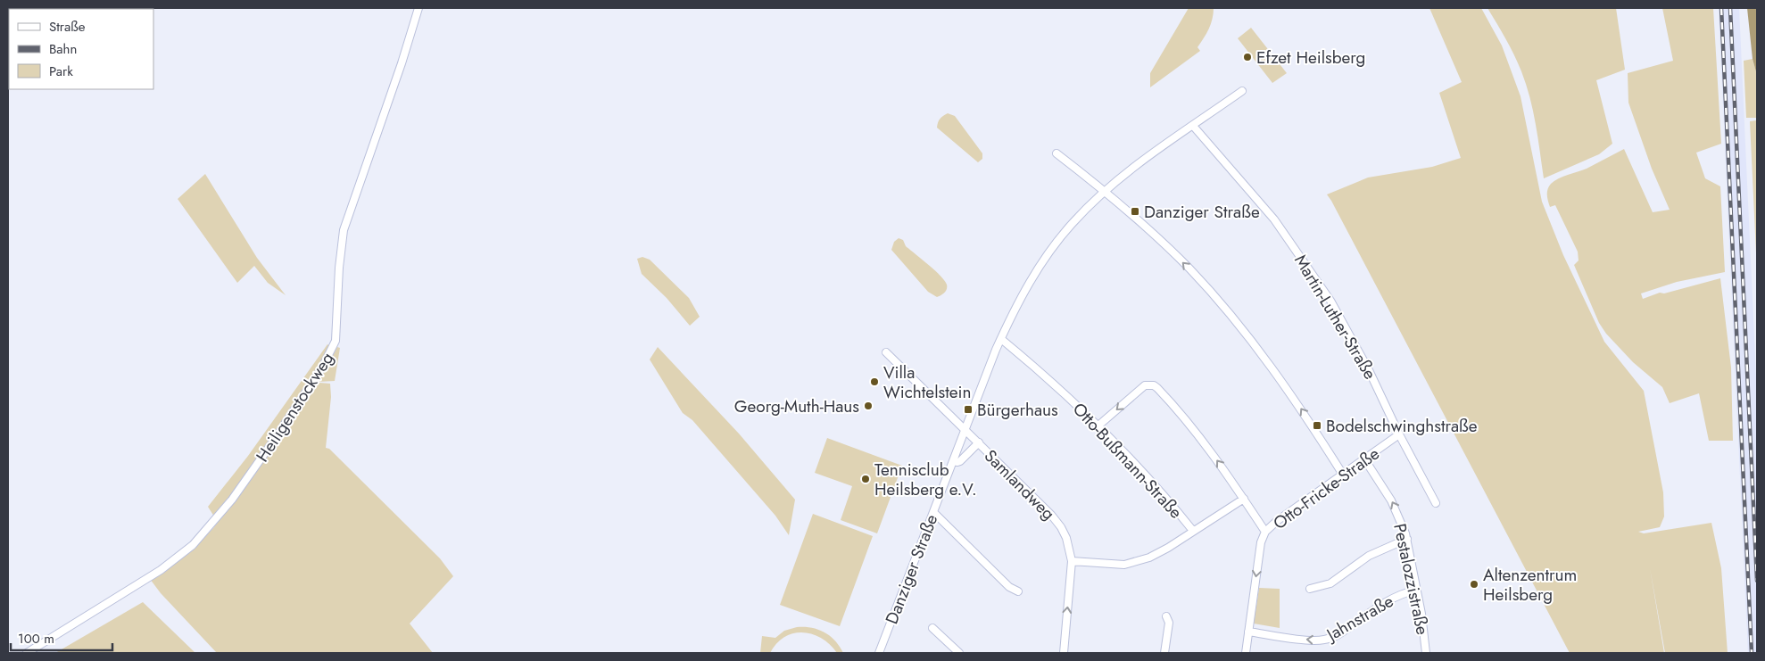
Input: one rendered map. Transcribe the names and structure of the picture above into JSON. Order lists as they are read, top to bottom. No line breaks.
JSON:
{"streets":{"street":["Martin-Luther-Straße","Heiligenstockweg","Otto-Bußmann-Straße","Samlandweg","Otto-Fricke-Straße","Danziger Straße","Pestalozzistraße","Jahnstraße"]},"crossings":[["Martin-Luther-Straße","Otto-Fricke-Straße"],["Martin-Luther-Straße","Danziger Straße"],["Otto-Bußmann-Straße","Danziger Straße"],["Samlandweg","Danziger Straße"],["Otto-Fricke-Straße","Pestalozzistraße"],["Otto-Fricke-Straße","Jahnstraße"],["Pestalozzistraße","Jahnstraße"]],"one_way":["Otto-Fricke-Straße","Pestalozzistraße"],"places":{"other":["Efzet Heilsberg","Villa Wichtelstein","Georg-Muth-Haus","Tennisclub Heilsberg e.V.","Altenzentrum Heilsberg"],"transit":["Danziger Straße","Bürgerhaus","Bodelschwinghstraße"]},"legend":["Straße","Bahn","Park"],"scale_bar":"100 m"}
